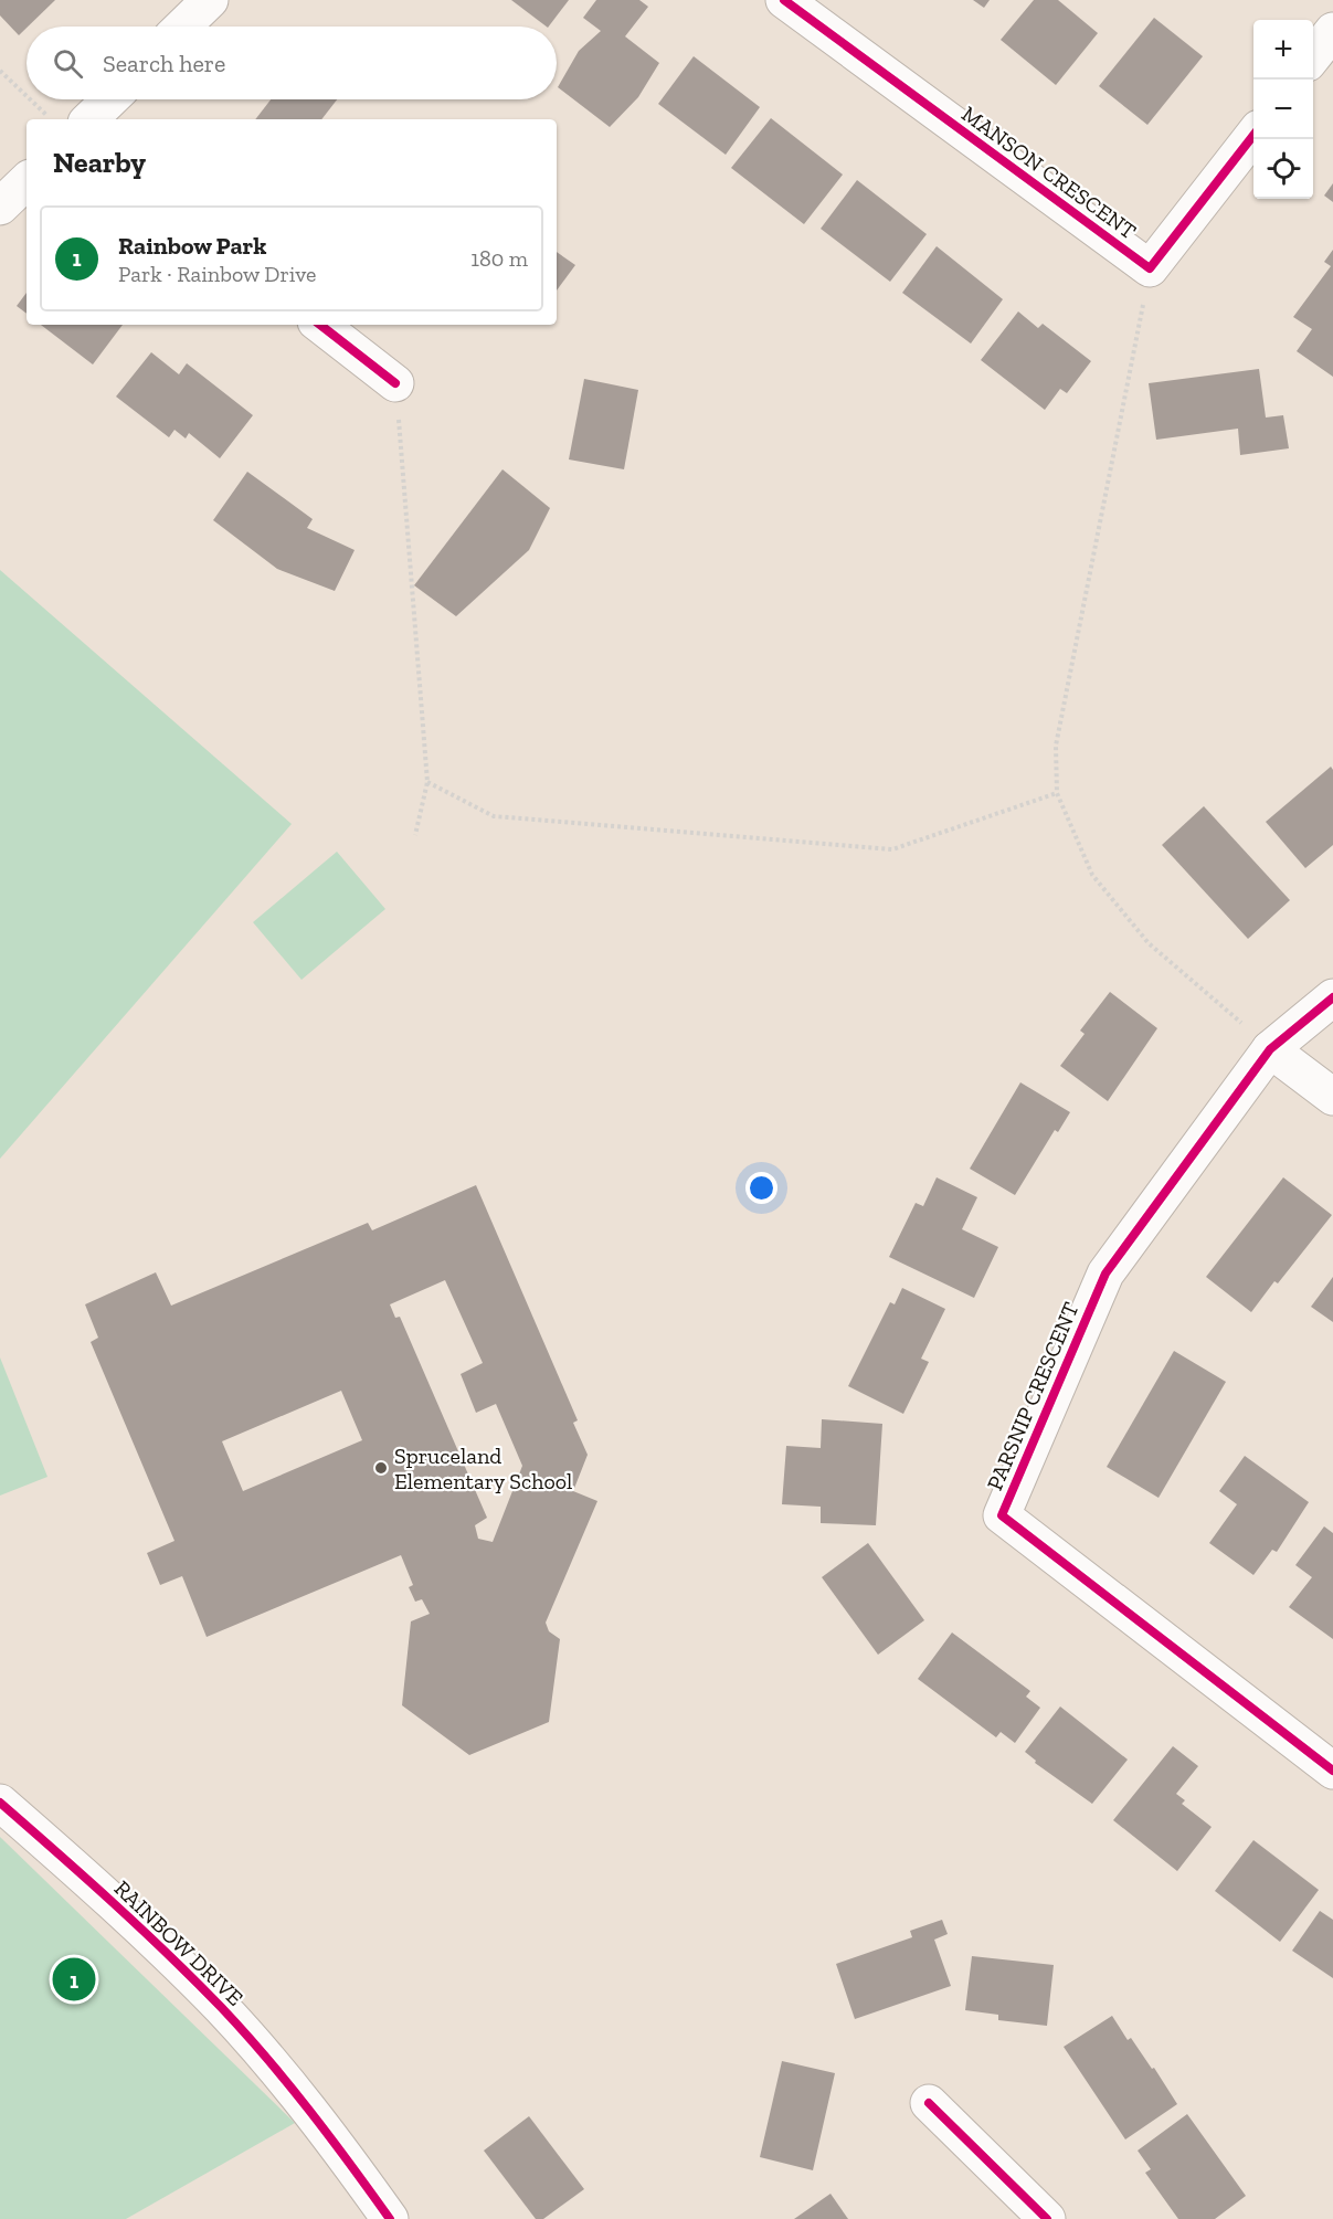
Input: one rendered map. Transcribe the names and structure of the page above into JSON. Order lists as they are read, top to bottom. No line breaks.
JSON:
{"streets":{"street":["MANSON CRESCENT","PARSNIP CRESCENT","RAINBOW DRIVE"]},"places":["Spruceland Elementary School"],"page":{"map_buttons":["+","−"],"search":"Search here","heading":"Nearby","list":[{"mark":"1","name":"Rainbow Park","note":"Park · Rainbow Drive","value":"180 m"}],"pins":"1"}}
